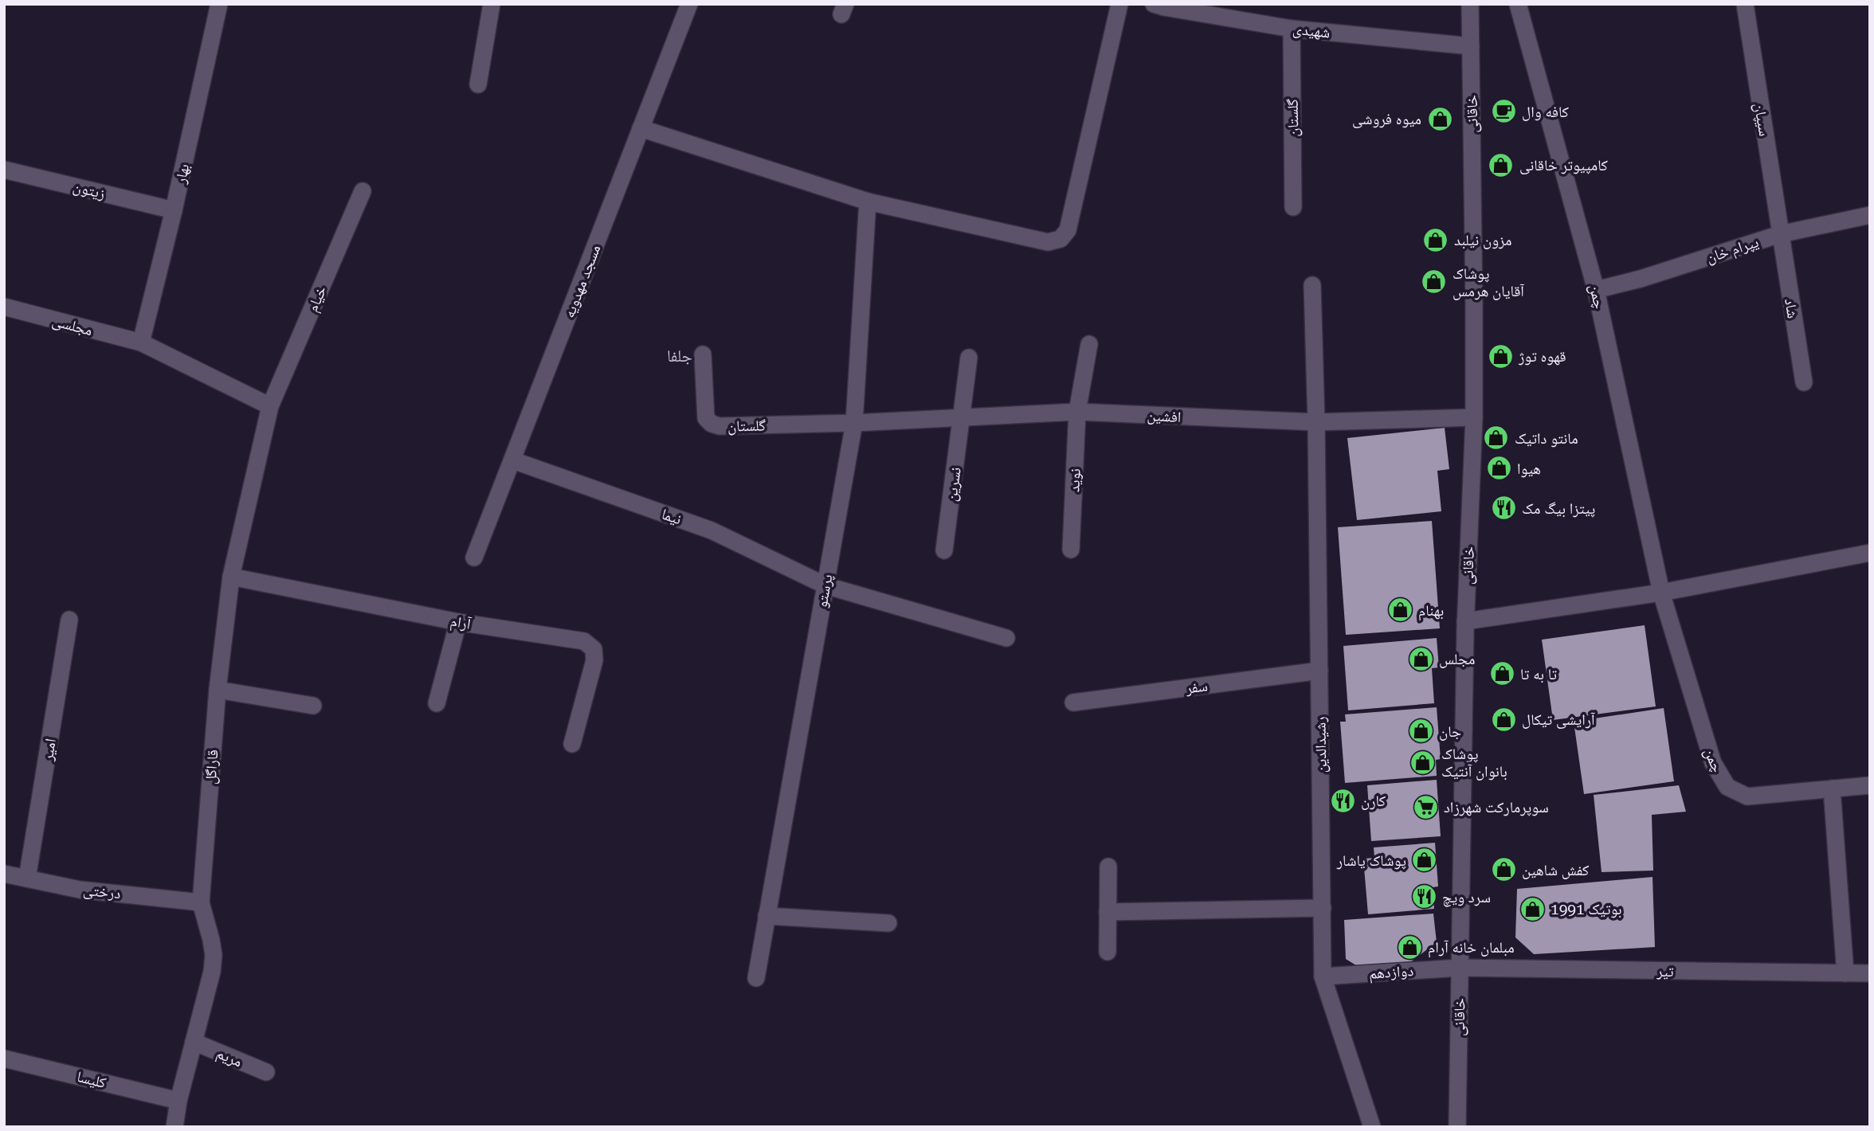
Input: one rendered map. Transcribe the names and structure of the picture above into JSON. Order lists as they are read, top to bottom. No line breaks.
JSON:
{"streets":{"street":["شهیدی","خاقانی","گلستان","سیپان","بهار","زیتون","یپرام خان","مسجد مهدویه","چمن","خیام","شاد","مجلسی","افشین","نوید","نسرین","نیما","پرستو","آرام","سفر","رشیدالدین","امیر","قاراگل","درختی","تیر","دوازدهم","مریم","کلیسا"]},"crossings":[["شهیدی","خاقانی"],["شهیدی","گلستان"],["خاقانی","افشین"],["خاقانی","تیر"],["خاقانی","دوازدهم"],["گلستان","افشین"],["گلستان","پرستو"],["سیپان","یپرام خان"],["سیپان","شاد"],["بهار","زیتون"],["بهار","مجلسی"],["یپرام خان","چمن"],["یپرام خان","شاد"],["مسجد مهدویه","نیما"],["خیام","مجلسی"],["خیام","قاراگل"],["مجلسی","قاراگل"],["افشین","نوید"],["افشین","نسرین"],["افشین","پرستو"],["افشین","رشیدالدین"],["نیما","پرستو"],["آرام","قاراگل"],["سفر","رشیدالدین"],["رشیدالدین","دوازدهم"],["امیر","درختی"],["قاراگل","درختی"],["قاراگل","مریم"],["قاراگل","کلیسا"],["تیر","دوازدهم"]],"districts":["جلفا"],"places":{"cafe":["کافه وال"],"shop":["میوه فروشی","کامپیوتر خاقانی","مزون نیلبد","پوشاک آقایان هرمس","قهوه توژ","مانتو داتیک","هیوا","بهنام","مجلس","تا به تا","آرایشی تیکال","جان","پوشاک بانوان آنتیک","پوشاک یاشار","کفش شاهین","بوتیک 1991","مبلمان خانه آرام"],"restaurant":["پیتزا بیگ مک","کارن","سرد ویچ"],"supermarket":["سوپرمارکت شهرزاد"]}}
